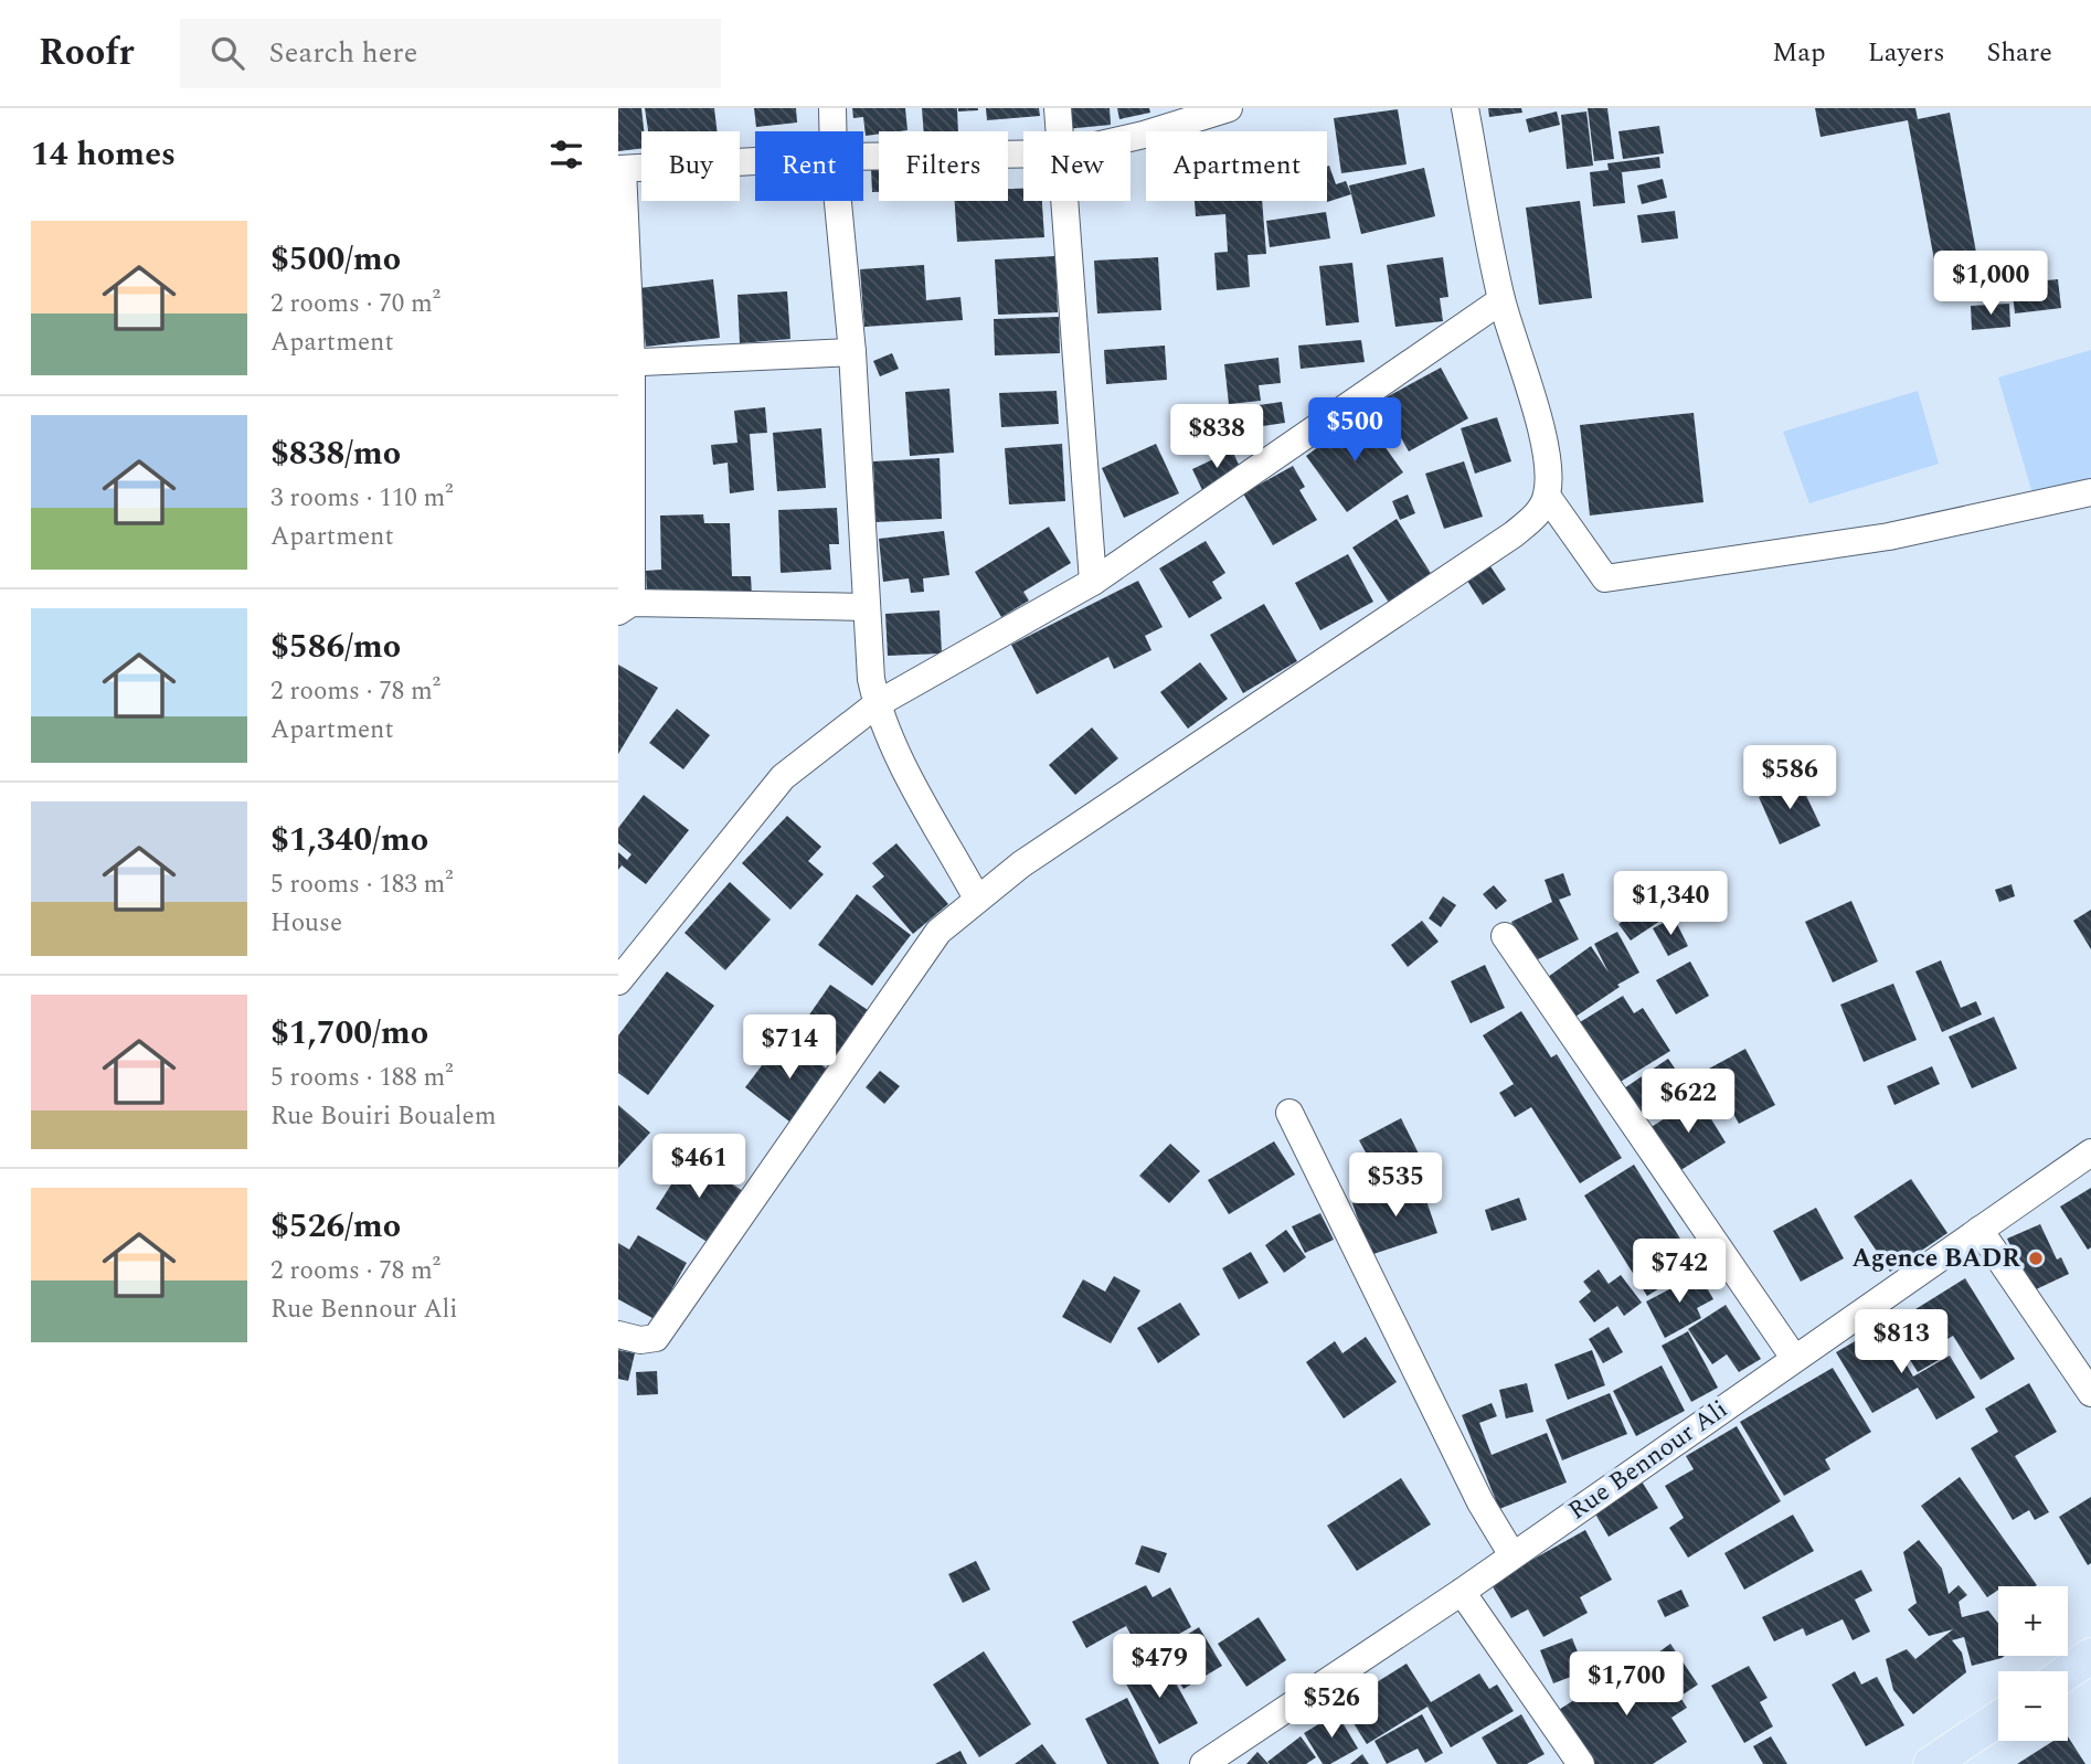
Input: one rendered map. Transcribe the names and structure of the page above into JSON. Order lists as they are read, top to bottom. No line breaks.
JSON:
{"streets":{"street":["Rue Bennour Ali"]},"places":["Agence BADR"],"page":{"header":"Roofr","search":"Search here","nav":["Map","Layers","Share"],"heading":"14 homes","chip":["Buy","Rent","Filters","New","Apartment"],"list":[{"name":"$500/mo","note":"2 rooms · 70 m² · Apartment"},{"name":"$838/mo","note":"3 rooms · 110 m² · Apartment"},{"name":"$586/mo","note":"2 rooms · 78 m² · Apartment"},{"name":"$1,340/mo","note":"5 rooms · 183 m² · House"},{"name":"$1,700/mo","note":"5 rooms · 188 m² · Rue Bouiri Boualem"},{"name":"$526/mo","note":"2 rooms · 78 m² · Rue Bennour Ali"}],"price":["$1,000","$500","$838","$586","$1,340","$714","$622","$461","$535","$742","$813","$479","$1,700","$526"],"map_buttons":["+","−"]}}
